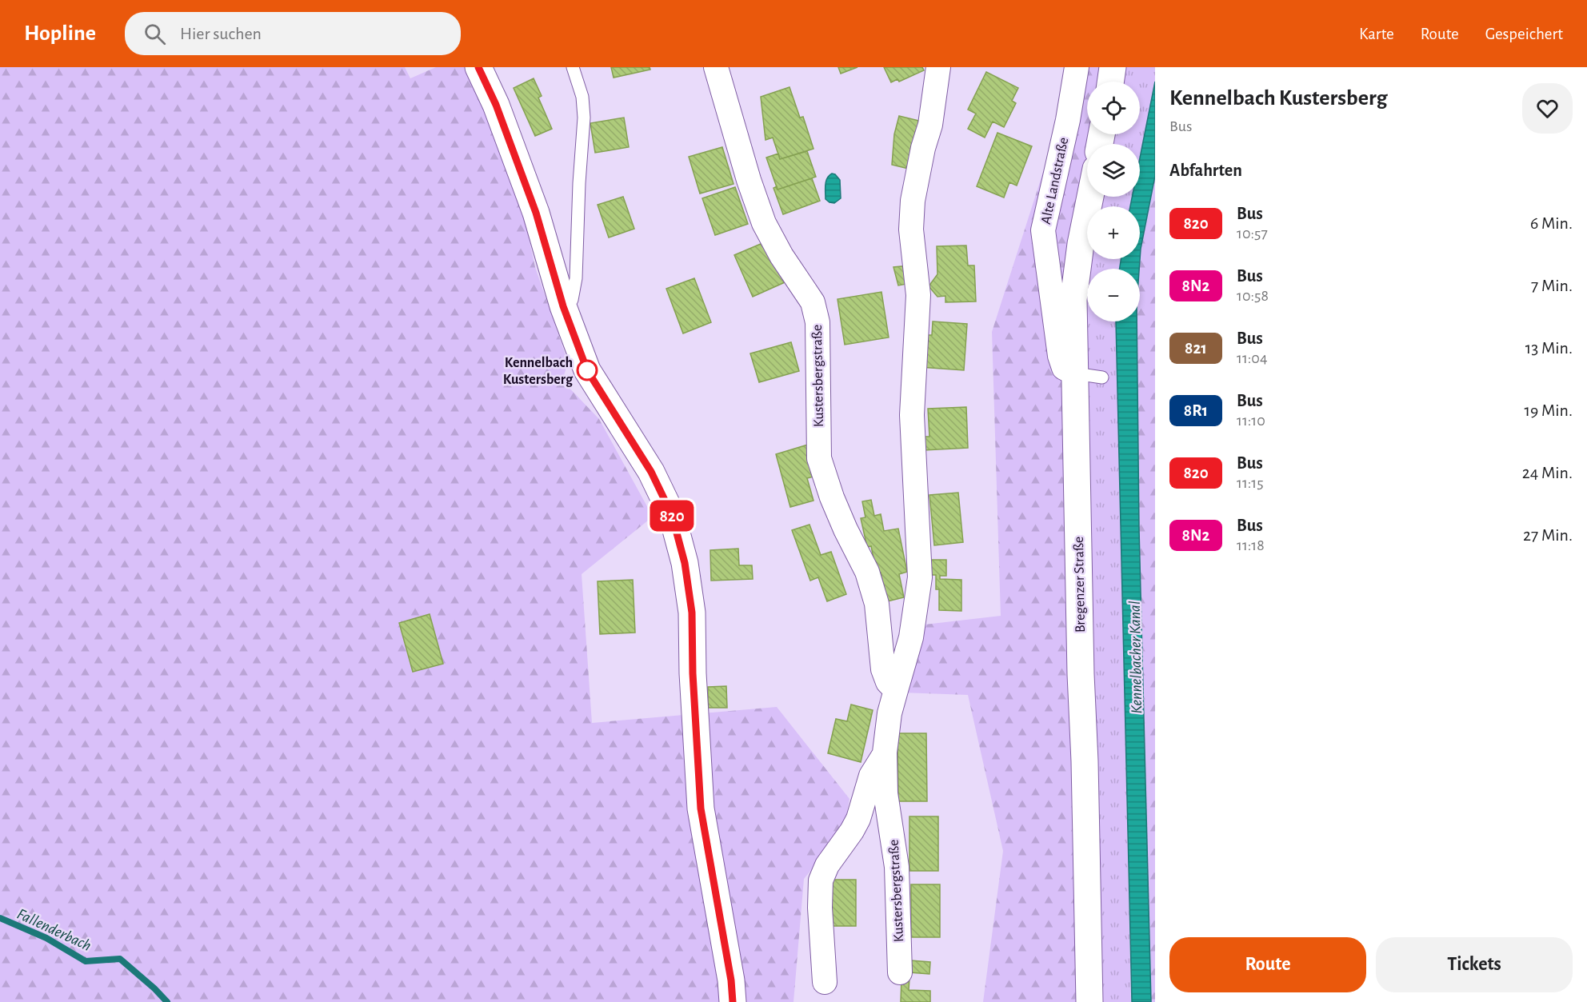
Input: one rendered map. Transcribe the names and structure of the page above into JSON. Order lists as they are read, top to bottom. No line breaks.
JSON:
{"streets":{"main road":["Bregenzer Straße"],"street":["Alte Landstraße","Kustersbergstraße"]},"crossings":[["Alte Landstraße","Bregenzer Straße"]],"water":["Kennelbacher Kanal","Fallenderbach"],"places":["Kennelbach Kustersberg"],"lines":["bus line 820"],"page":{"header":"Hopline","search":"Hier suchen","nav":["Karte","Route","Gespeichert"],"on_map":"820","heading":[["Kennelbach Kustersberg","Bus"],"Abfahrten"],"map_buttons":["+","−"],"list":[{"mark":"820","name":"Bus","note":"10:57","value":"6 Min."},{"mark":"8N2","name":"Bus","note":"10:58","value":"7 Min."},{"mark":"821","name":"Bus","note":"11:04","value":"13 Min."},{"mark":"8R1","name":"Bus","note":"11:10","value":"19 Min."},{"mark":"820","name":"Bus","note":"11:15","value":"24 Min."},{"mark":"8N2","name":"Bus","note":"11:18","value":"27 Min."}],"buttons":["Route","Tickets"]}}
